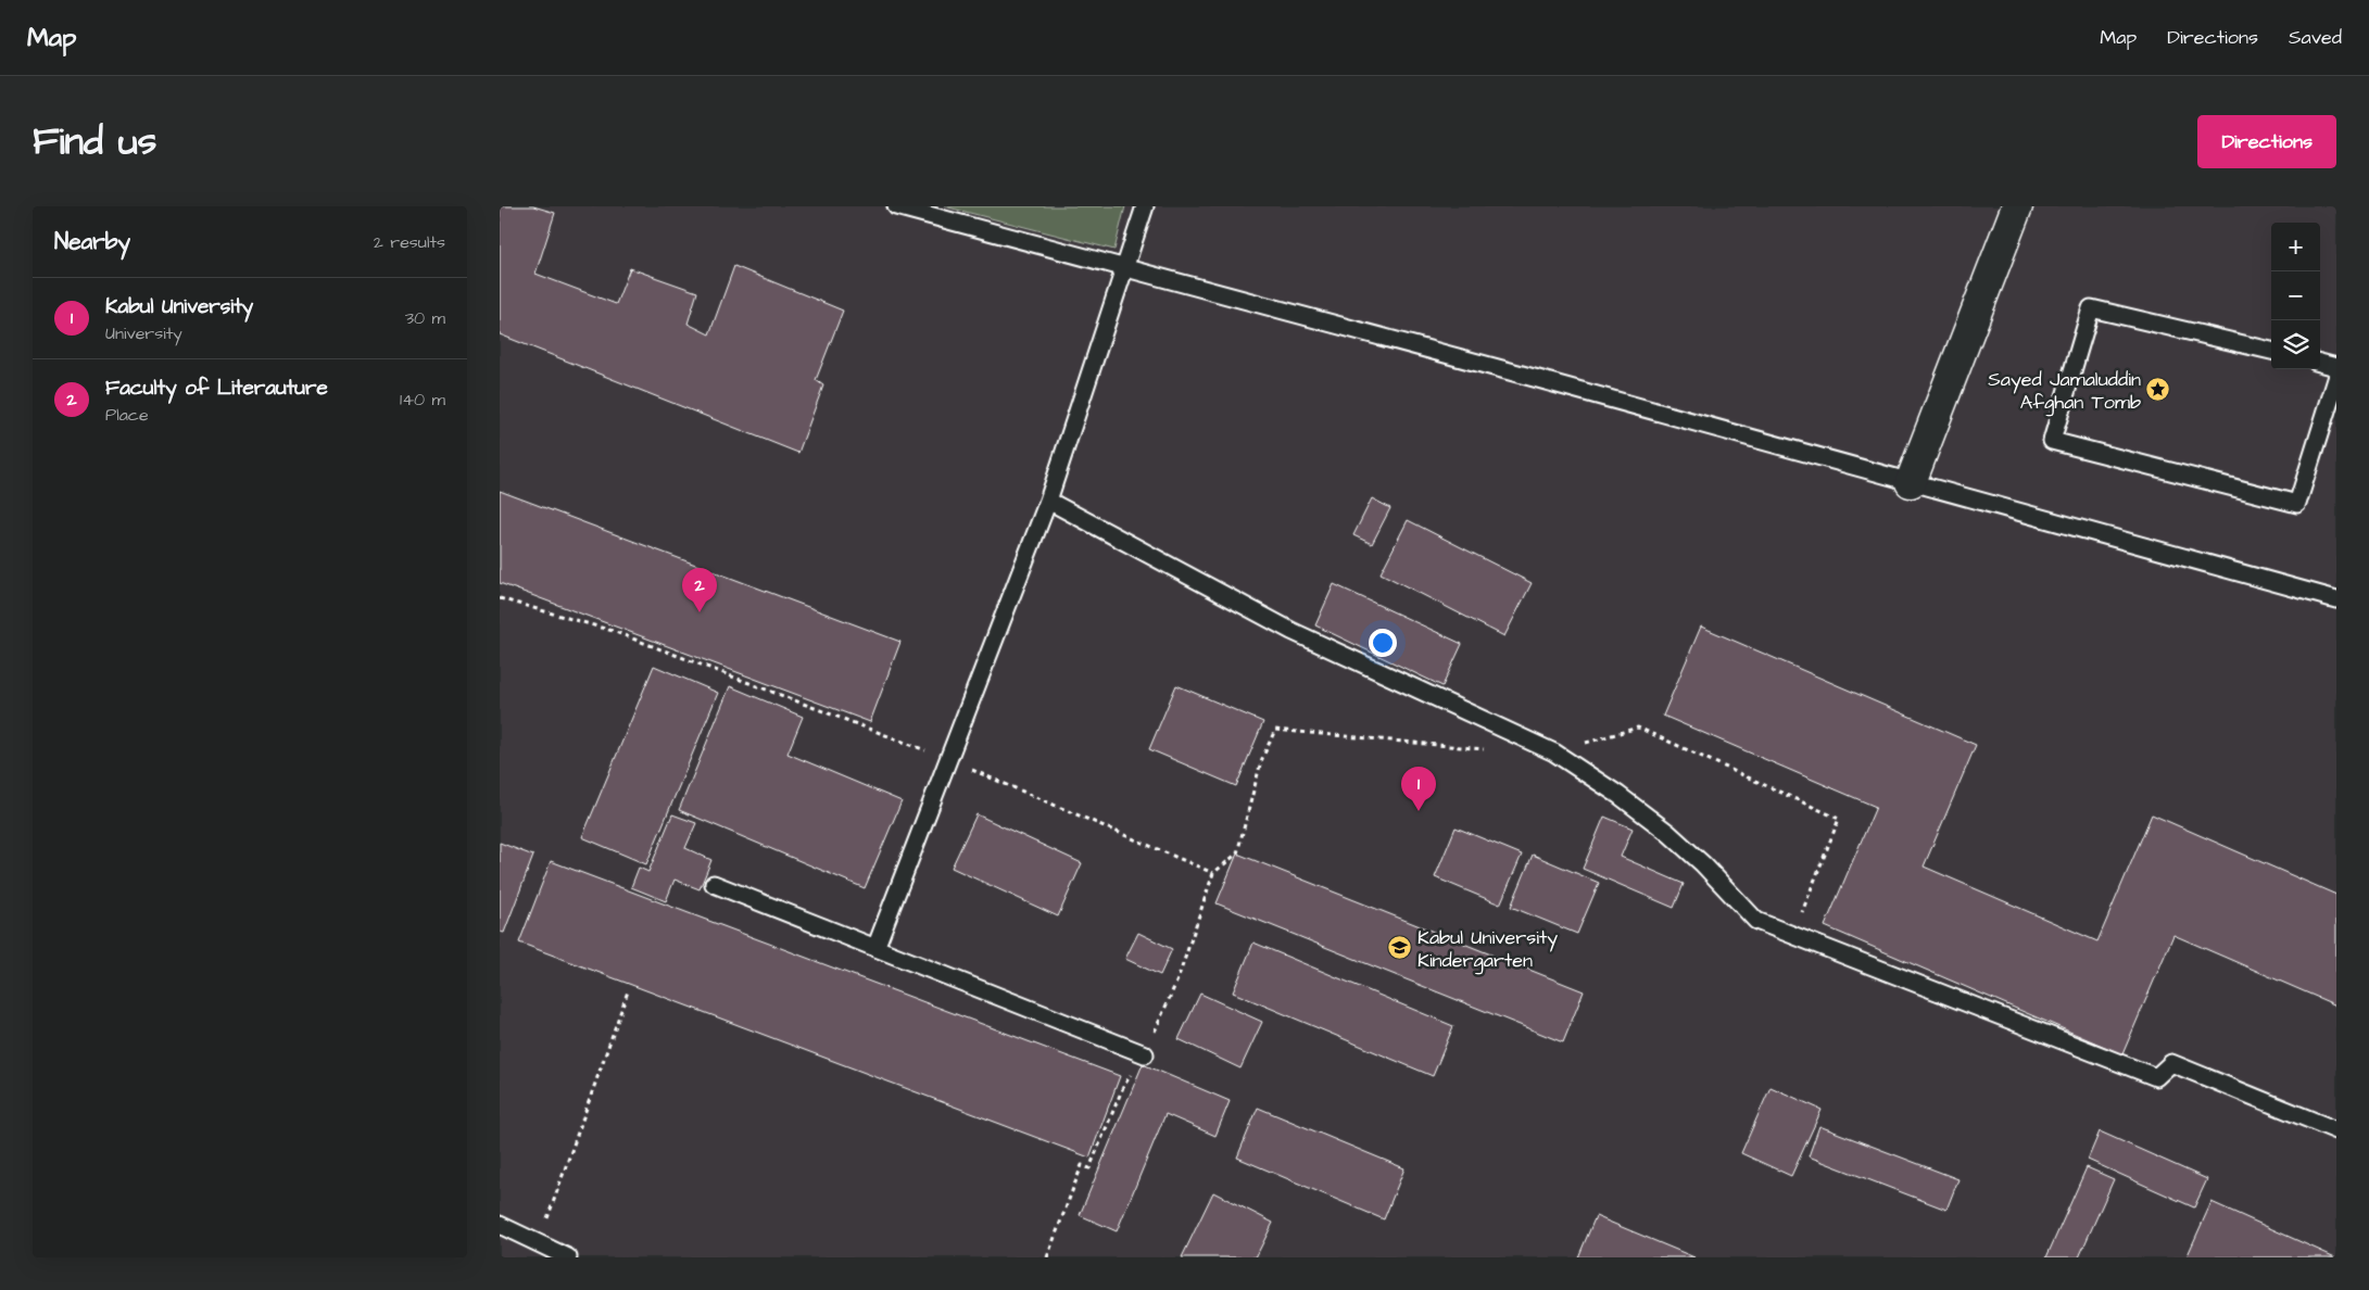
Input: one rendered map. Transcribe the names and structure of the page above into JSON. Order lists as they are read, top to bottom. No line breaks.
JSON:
{"places":{"place":["Sayed Jamaluddin Afghan Tomb"],"school or university":["Kabul University Kindergarten"]},"page":{"header":"Map","nav":["Map","Directions","Saved"],"title":"Find us","buttons":"Directions","heading":["Nearby","2 results"],"map_buttons":["+","−"],"list":[{"mark":"1","name":"Kabul University","note":"University","value":"30 m"},{"mark":"2","name":"Faculty of Literauture","note":"Place","value":"140 m"}],"pins":["2","1"]}}
